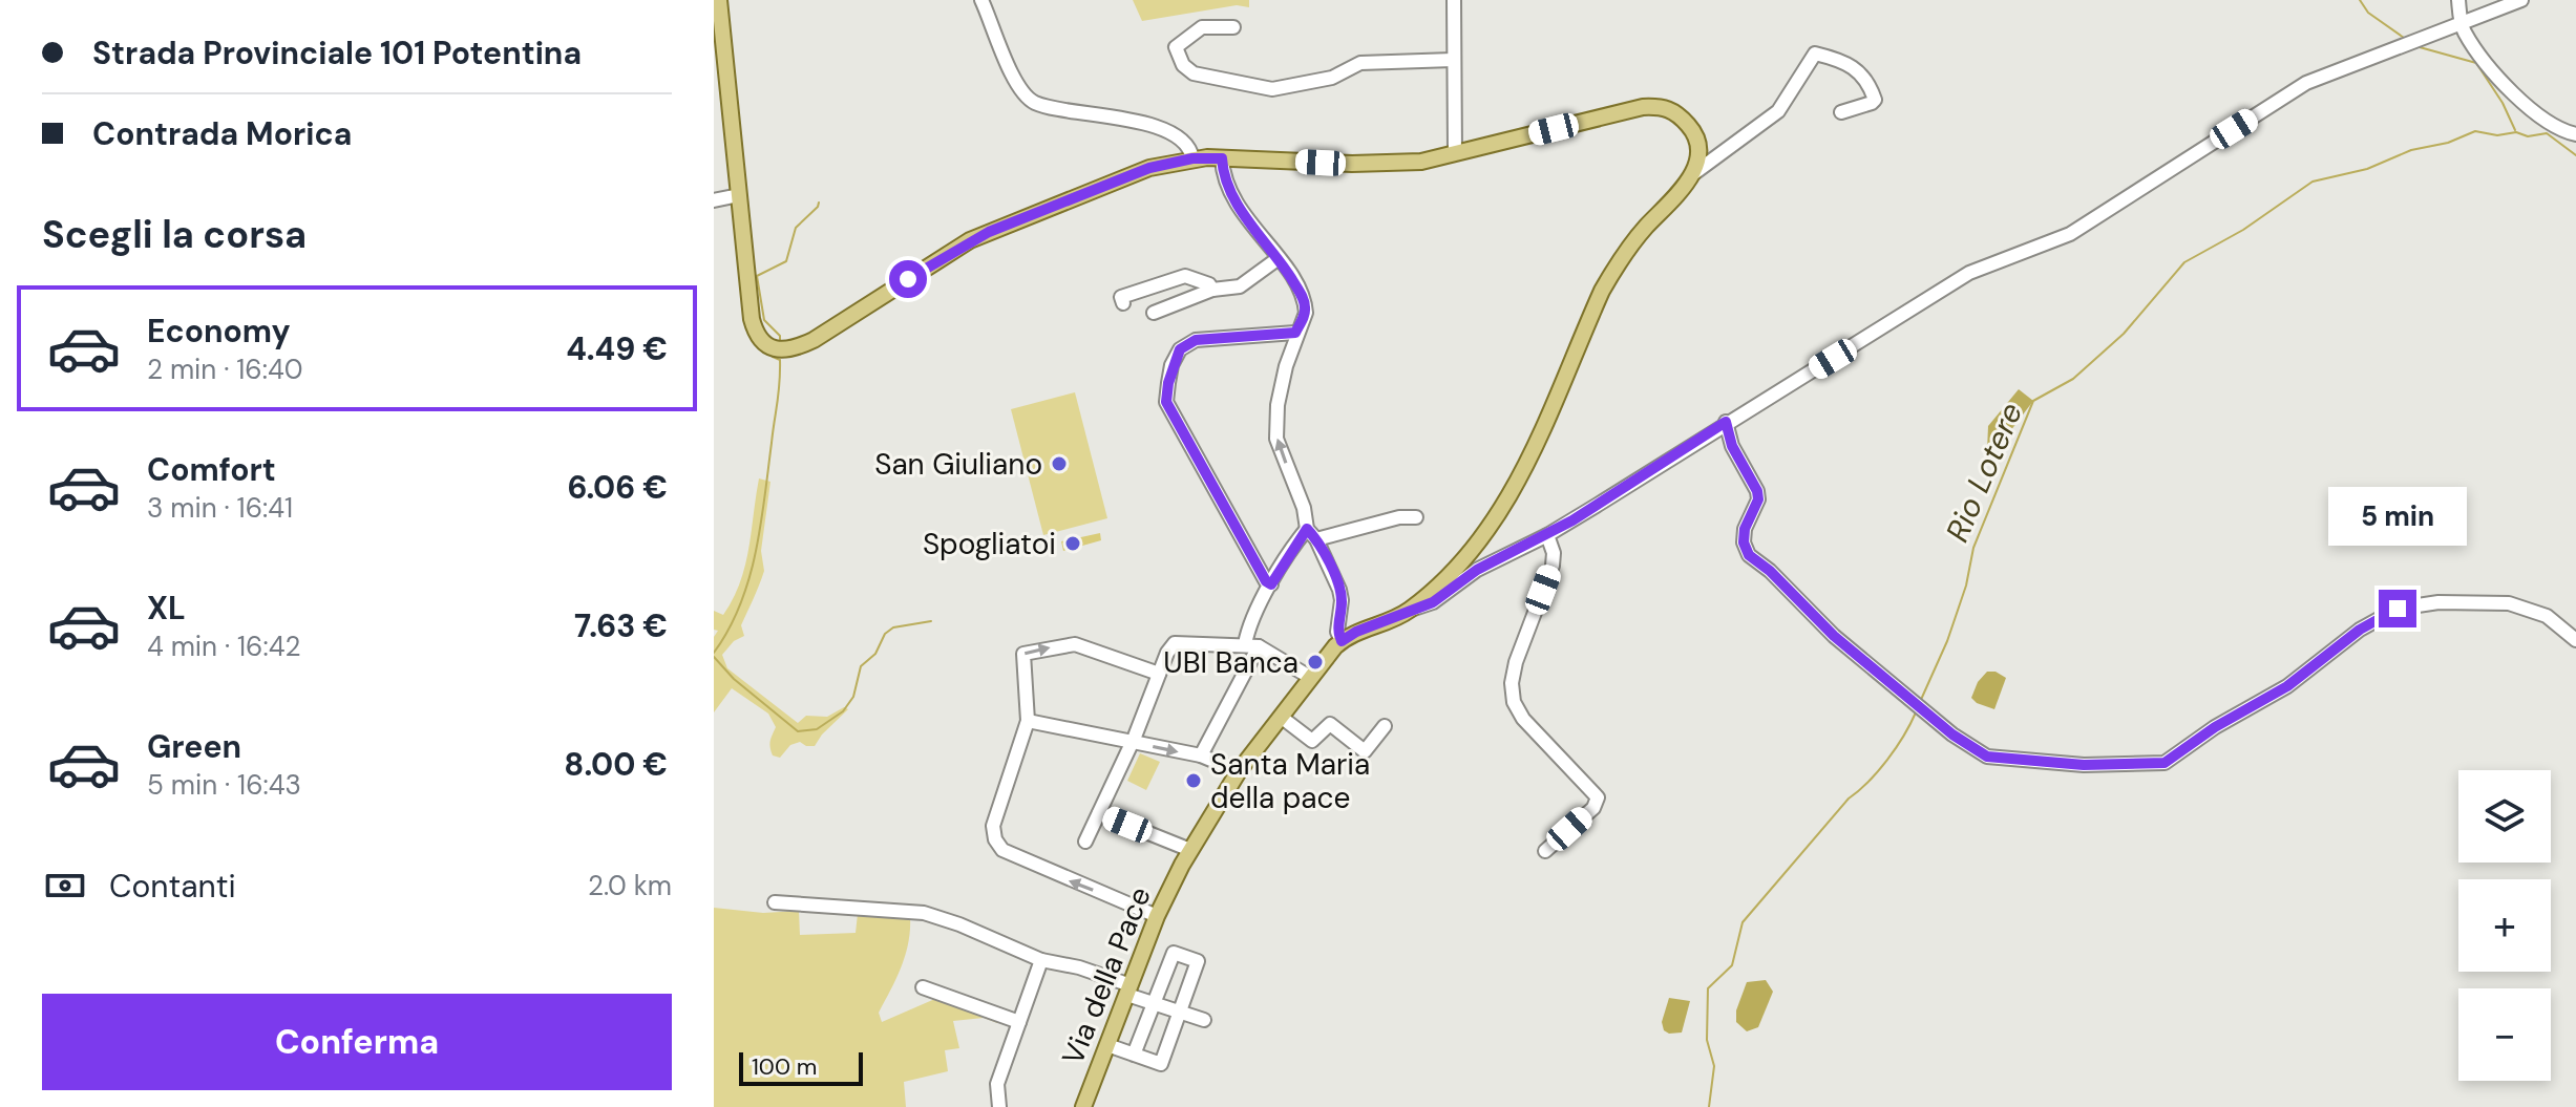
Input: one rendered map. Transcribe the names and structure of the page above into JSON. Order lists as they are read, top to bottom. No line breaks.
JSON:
{"streets":{"main road":["Via della Pace"]},"water":["Rio Lotere"],"places":["San Giuliano","Spogliatoi","UBI Banca","Santa Maria della pace"],"scale_bar":"100 m","page":{"banner":["Strada Provinciale 101 Potentina","Contrada Morica"],"heading":"Scegli la corsa","list":[{"name":"Economy","note":"2 min · 16:40","value":"4.49 €"},{"name":"Comfort","note":"3 min · 16:41","value":"6.06 €"},{"name":"XL","note":"4 min · 16:42","value":"7.63 €"},{"name":"Green","note":"5 min · 16:43","value":"8.00 €"}],"bubble":"5 min","map_buttons":["+","−"],"pay":["Contanti","2.0 km"],"buttons":"Conferma","scale":"100 m"}}
